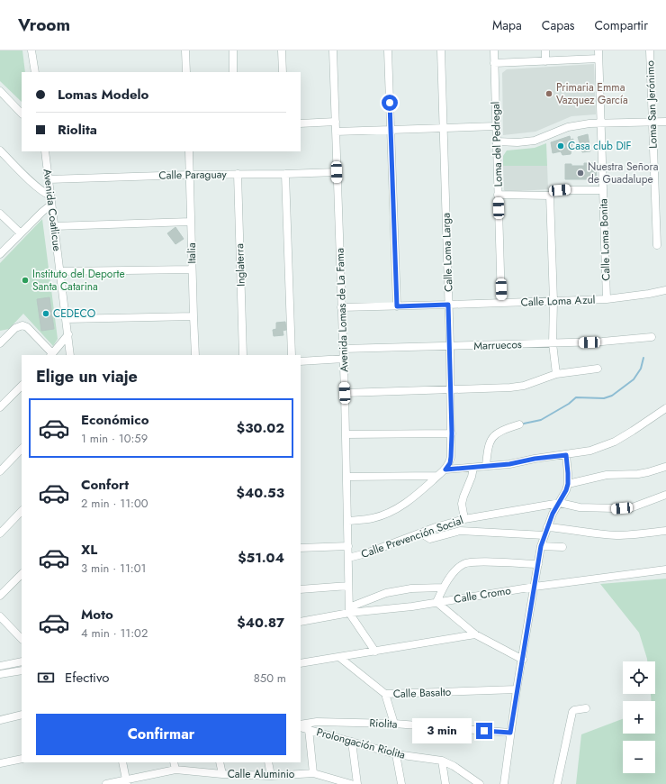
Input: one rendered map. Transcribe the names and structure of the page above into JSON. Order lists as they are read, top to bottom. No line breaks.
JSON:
{"streets":{"street":["Loma San Jerónimo","Loma del Pedregal","Calle Paraguay","Avenida Coatlicue","Calle Loma Bonita","Calle Loma Larga","Italia","Inglaterra","Calle Loma Azul","Avenida Lomas de La Fama","Marruecos","Calle Prevención Social","Calle Cromo","Calle Basalto","Riolita","Prolongación Riolita","Calle Aluminio"]},"crossings":[["Loma del Pedregal","Calle Loma Azul"],["Calle Paraguay","Avenida Coatlicue"],["Calle Paraguay","Italia"],["Calle Paraguay","Inglaterra"],["Calle Paraguay","Avenida Lomas de La Fama"],["Calle Loma Bonita","Calle Loma Azul"],["Calle Loma Larga","Calle Loma Azul"],["Calle Loma Larga","Marruecos"],["Calle Loma Azul","Avenida Lomas de La Fama"],["Avenida Lomas de La Fama","Marruecos"],["Avenida Lomas de La Fama","Calle Prevención Social"],["Avenida Lomas de La Fama","Calle Cromo"]],"places":["Primaria Emma Vazquez García","Casa club DIF","Nuestra Señora de Guadalupe","Instituto del Deporte Santa Catarina","CEDECO"],"page":{"header":"Vroom","nav":["Mapa","Capas","Compartir"],"banner":["Lomas Modelo","Riolita"],"heading":"Elige un viaje","list":[{"name":"Económico","note":"1 min · 10:59","value":"$30.02"},{"name":"Confort","note":"2 min · 11:00","value":"$40.53"},{"name":"XL","note":"3 min · 11:01","value":"$51.04"},{"name":"Moto","note":"4 min · 11:02","value":"$40.87"}],"pay":["Efectivo","850 m"],"map_buttons":["+","−"],"buttons":"Confirmar","bubble":"3 min"}}
